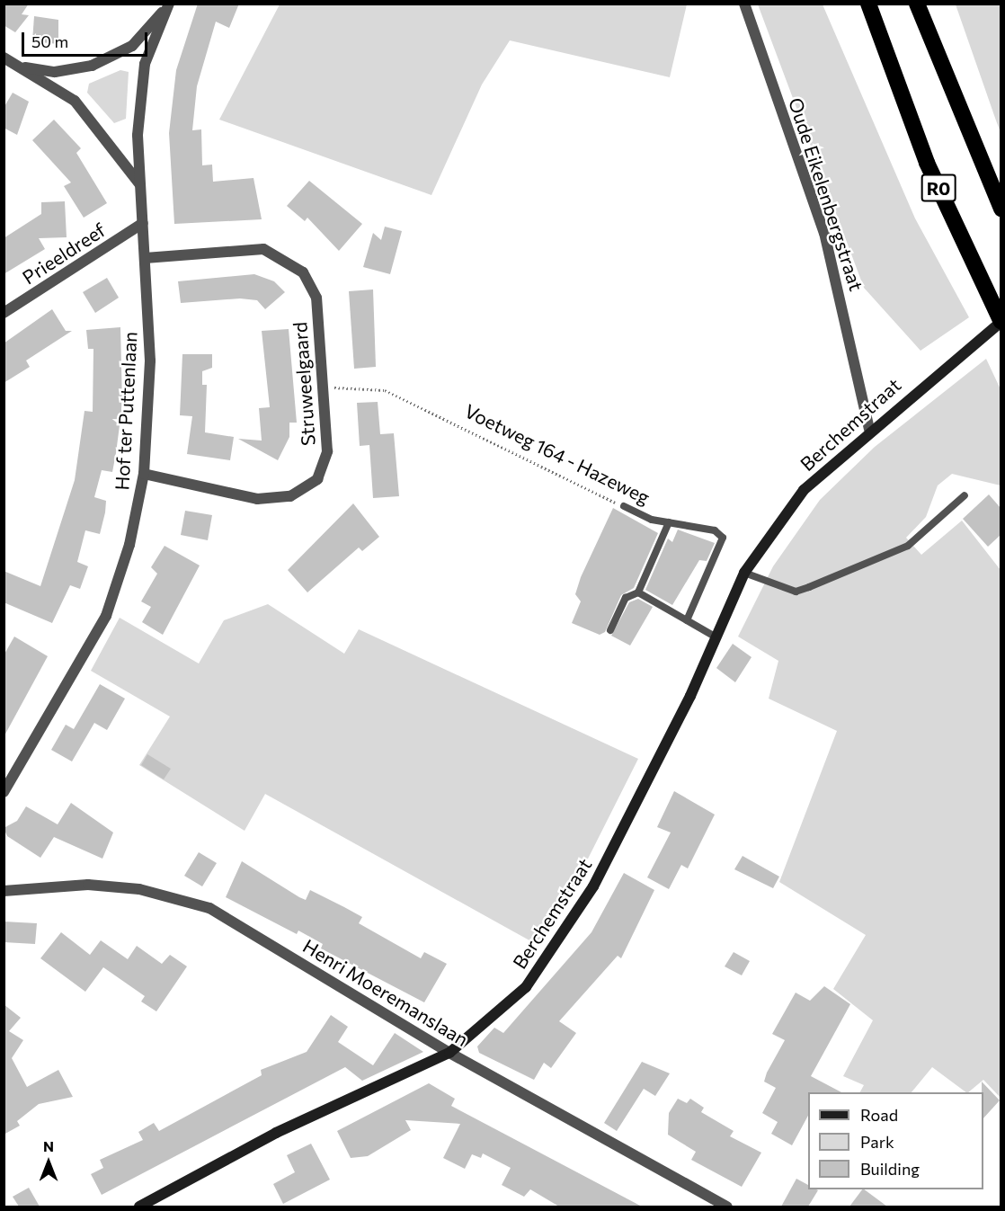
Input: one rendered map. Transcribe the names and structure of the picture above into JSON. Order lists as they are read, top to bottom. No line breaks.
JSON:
{"streets":{"highway":["R0"],"street":["Oude Eikelenbergstraat","Prieeldreef","Struweelgaard","Hof ter Puttenlaan","Berchemstraat","Henri Moeremanslaan"],"lane":["Voetweg 164 - Hazeweg"]},"crossings":[["R0","Berchemstraat"],["Oude Eikelenbergstraat","Berchemstraat"],["Prieeldreef","Hof ter Puttenlaan"],["Struweelgaard","Hof ter Puttenlaan"],["Struweelgaard","Voetweg 164 - Hazeweg"],["Berchemstraat","Henri Moeremanslaan"]],"legend":["Road","Park","Building"],"scale_bar":"50 m","north":"top"}
